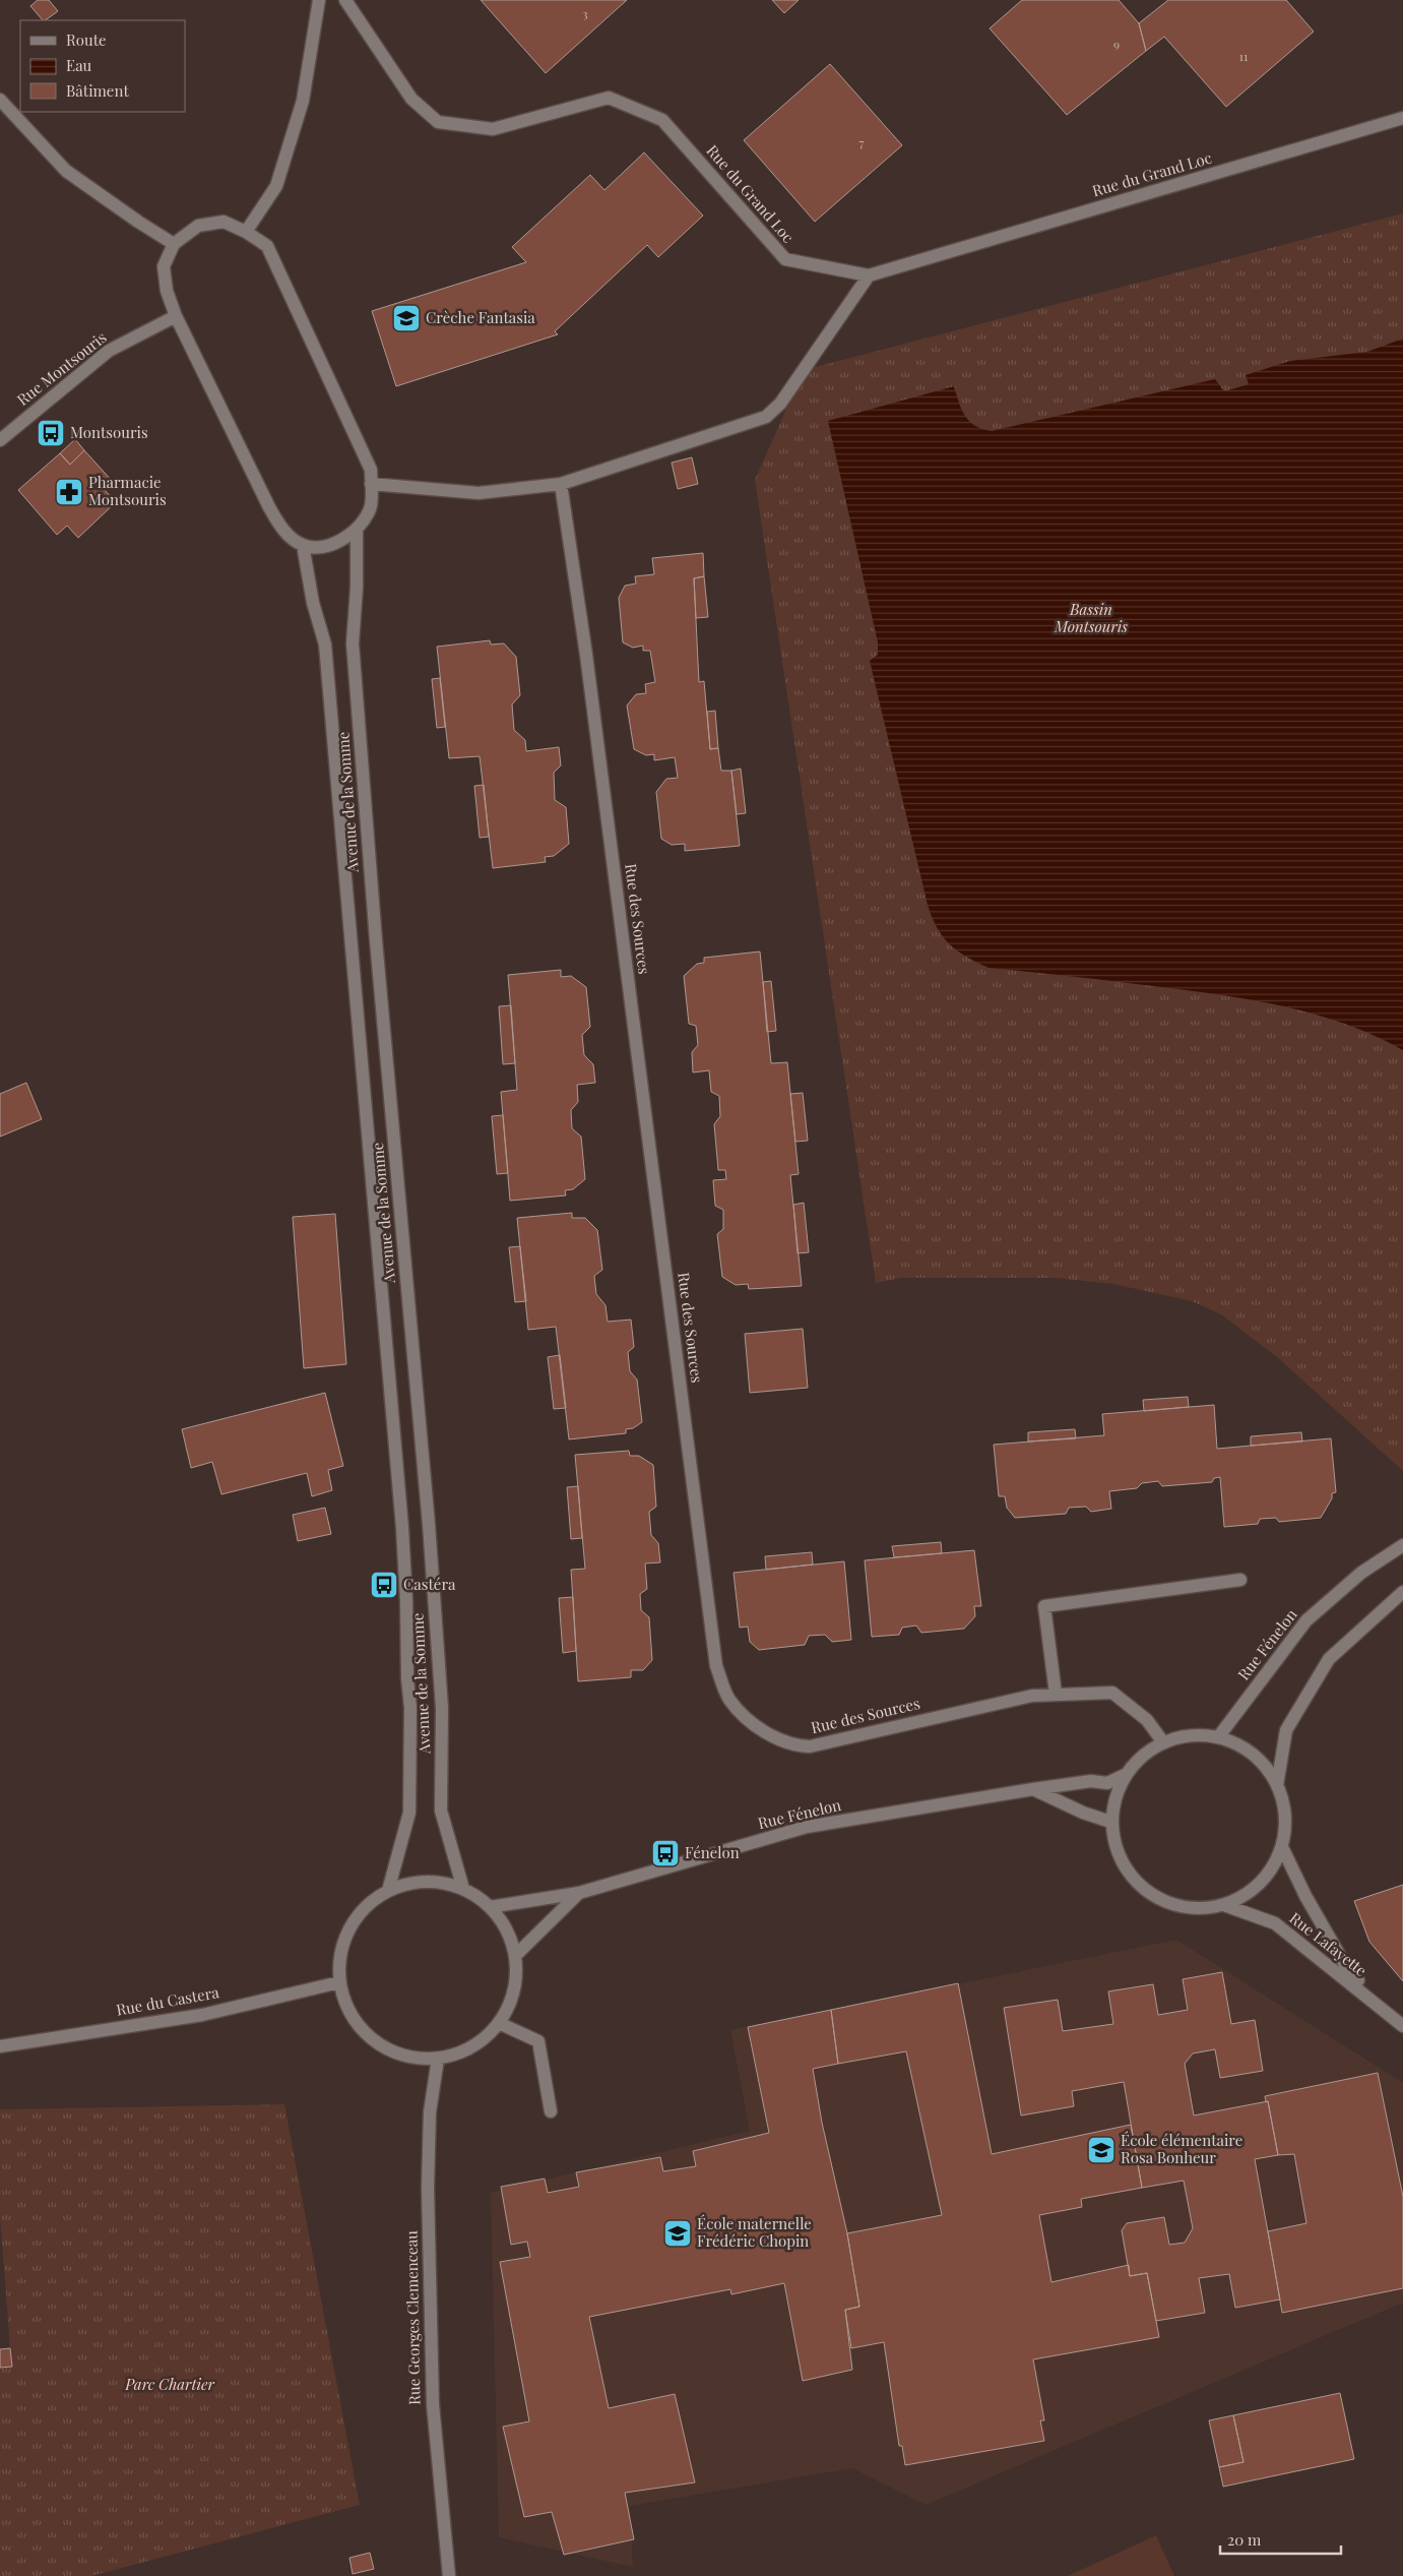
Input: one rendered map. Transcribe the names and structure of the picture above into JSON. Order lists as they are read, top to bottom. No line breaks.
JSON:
{"streets":{"street":["Rue du Grand Loc","Rue Montsouris","Avenue de la Somme","Rue des Sources","Rue Fénelon","Rue Lafayette","Rue du Castera","Rue Georges Clemenceau"]},"crossings":[["Avenue de la Somme","Rue Fénelon"],["Avenue de la Somme","Rue du Castera"],["Avenue de la Somme","Rue Georges Clemenceau"],["Rue des Sources","Rue Fénelon"],["Rue des Sources","Rue Lafayette"],["Rue Fénelon","Rue Lafayette"],["Rue Fénelon","Rue du Castera"],["Rue Fénelon","Rue Georges Clemenceau"],["Rue du Castera","Rue Georges Clemenceau"]],"parks":["Bassin Montsouris","Parc Chartier"],"places":{"school or university":["Crèche Fantasia","École élémentaire Rosa Bonheur","École maternelle Frédéric Chopin"],"bus stop":["Montsouris","Castéra","Fénelon"],"pharmacy":["Pharmacie Montsouris"]},"house_numbers":["3","9","11","7"],"legend":["Route","Eau","Bâtiment"],"scale_bar":"20 m"}
